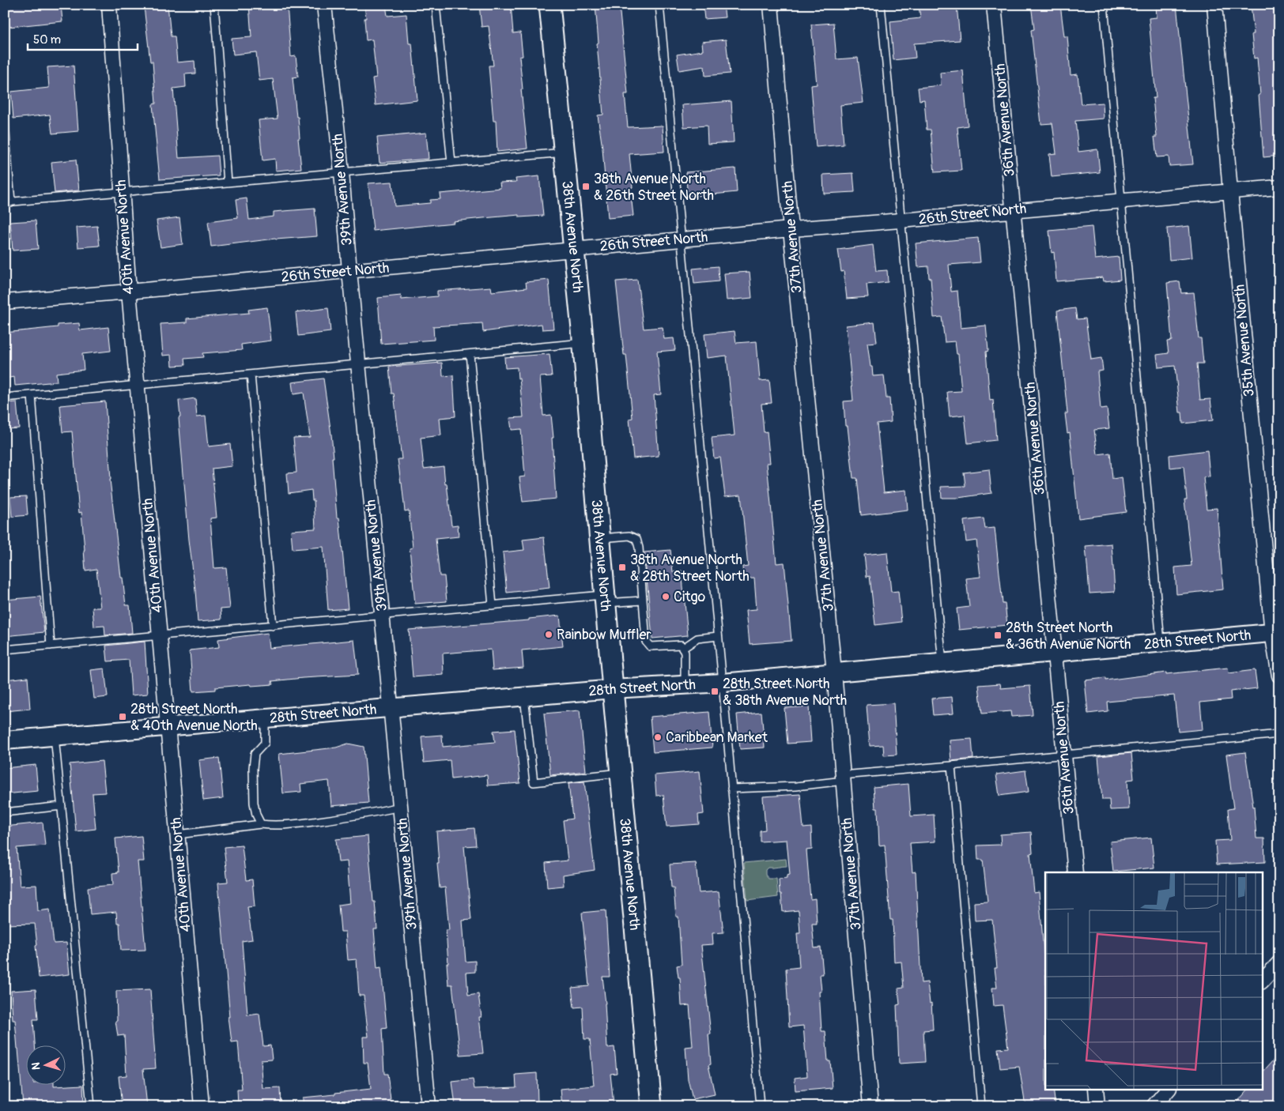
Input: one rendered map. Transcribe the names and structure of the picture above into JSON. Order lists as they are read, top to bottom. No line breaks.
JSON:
{"streets":{"main road":["38th Avenue North"],"street":["36th Avenue North","39th Avenue North","26th Street North","40th Avenue North","37th Avenue North","35th Avenue North","28th Street North"]},"crossings":[["36th Avenue North","26th Street North"],["36th Avenue North","28th Street North"],["39th Avenue North","26th Street North"],["39th Avenue North","28th Street North"],["26th Street North","40th Avenue North"],["26th Street North","38th Avenue North"],["26th Street North","37th Avenue North"],["26th Street North","35th Avenue North"],["40th Avenue North","28th Street North"],["38th Avenue North","28th Street North"],["37th Avenue North","28th Street North"],["35th Avenue North","28th Street North"]],"places":{"transit":["38th Avenue North & 26th Street North","38th Avenue North & 28th Street North","28th Street North & 36th Avenue North","28th Street North & 38th Avenue North","28th Street North & 40th Avenue North"],"other":["Citgo","Rainbow Muffler","Caribbean Market"]},"scale_bar":"50 m","north":"left"}
